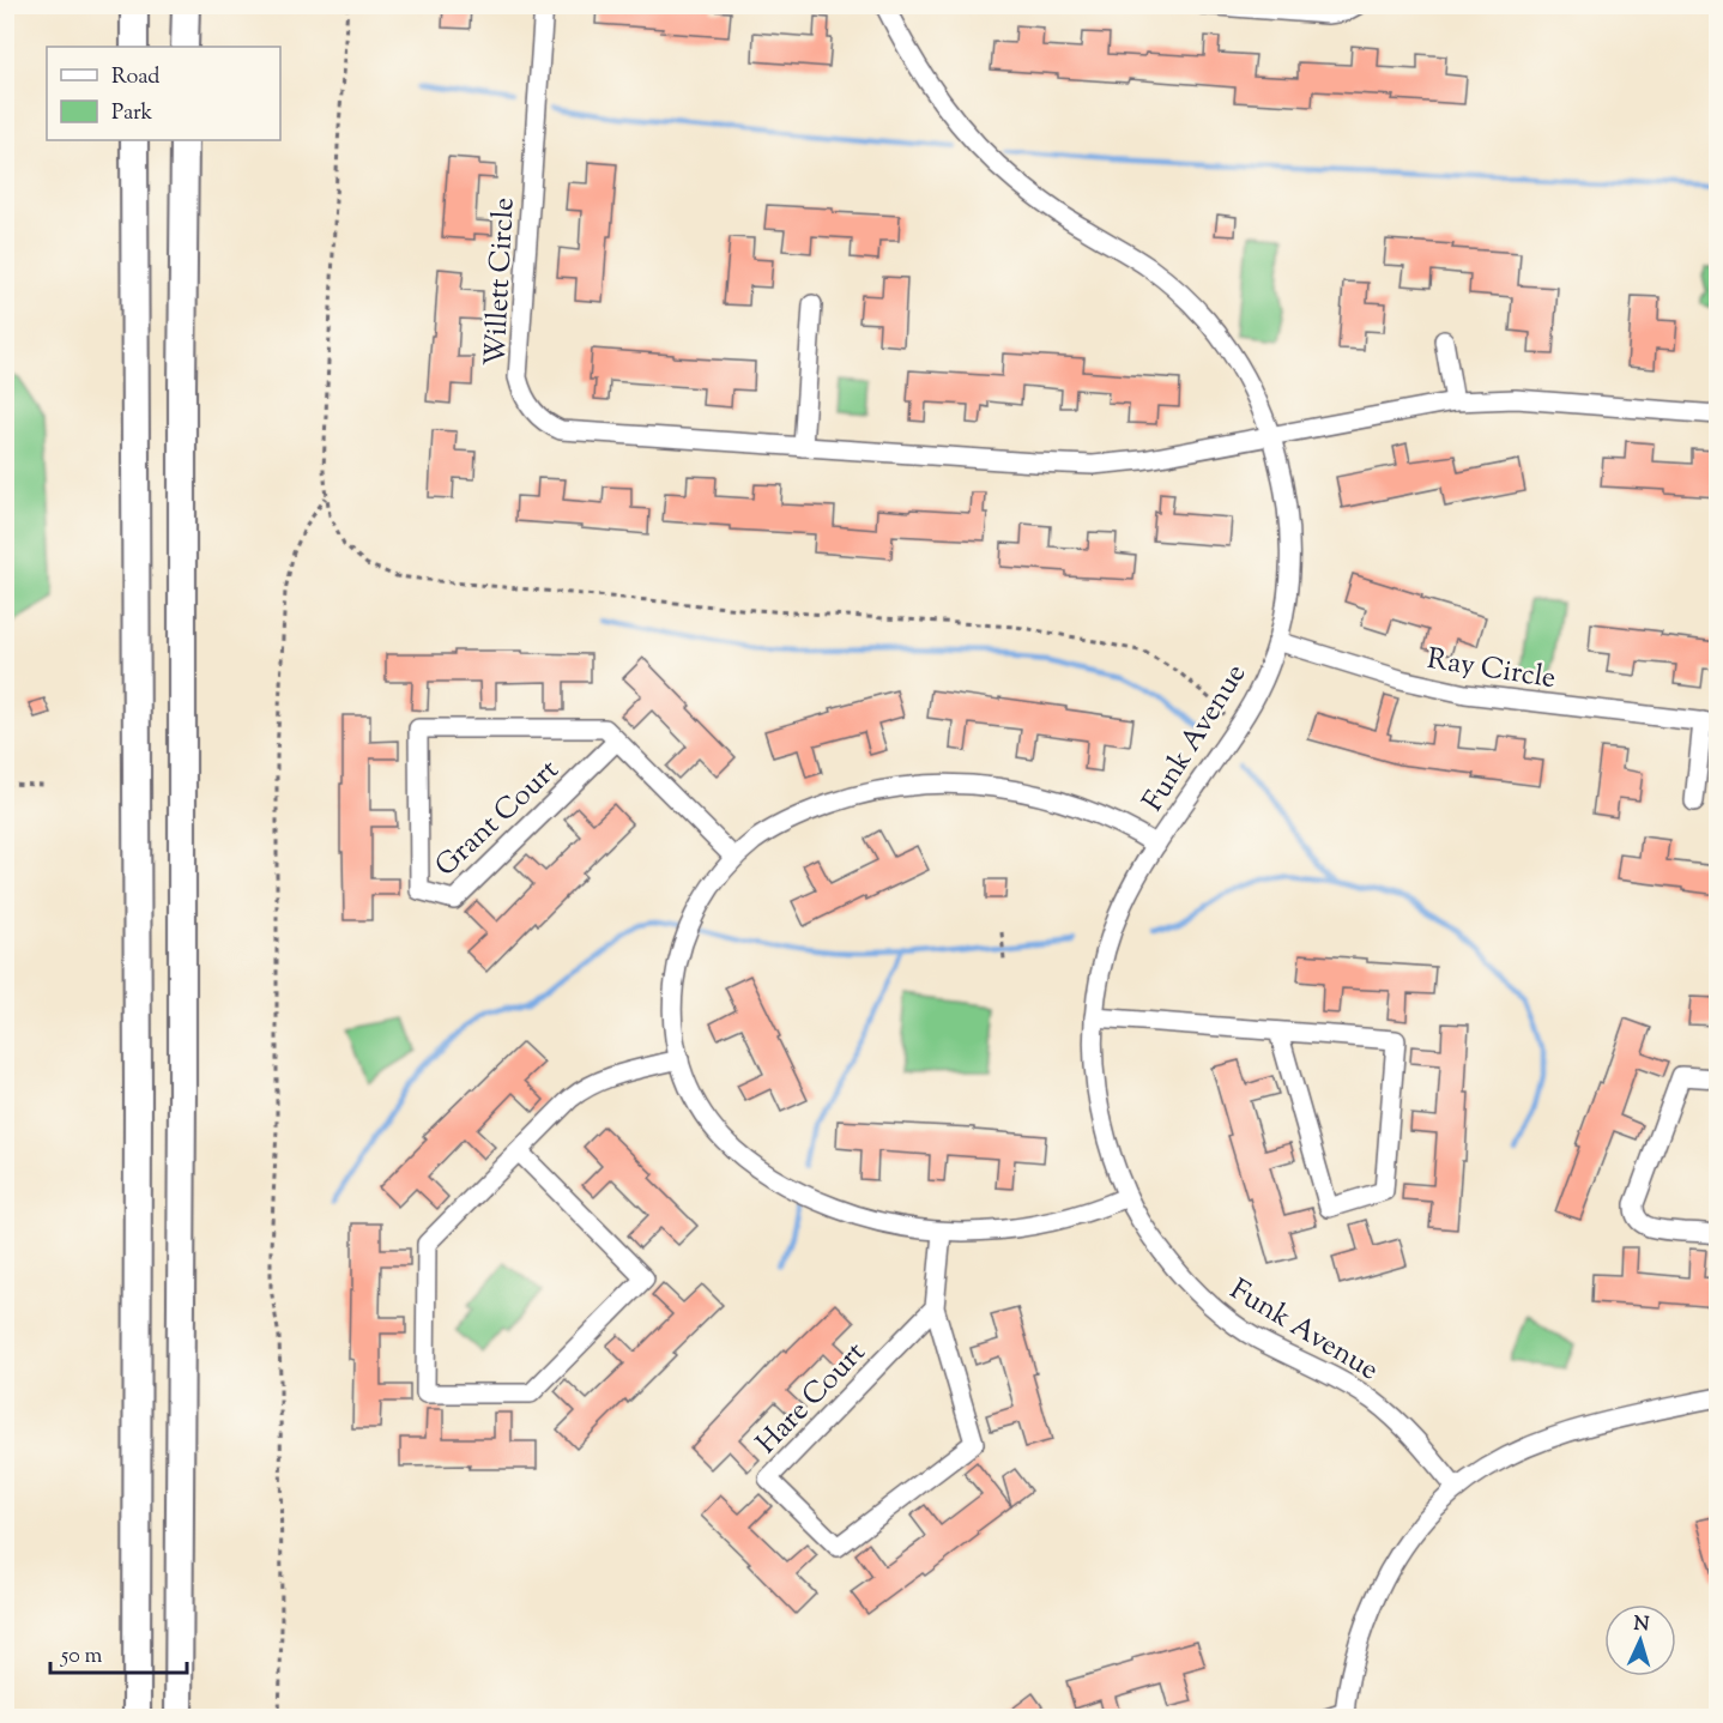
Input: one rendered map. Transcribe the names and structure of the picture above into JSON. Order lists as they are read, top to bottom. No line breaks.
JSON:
{"streets":{"street":["Willett Circle","Ray Circle","Funk Avenue","Grant Court","Hare Court"]},"crossings":[["Willett Circle","Funk Avenue"],["Ray Circle","Funk Avenue"]],"legend":["Road","Park"],"scale_bar":"50 m","north":"top"}
